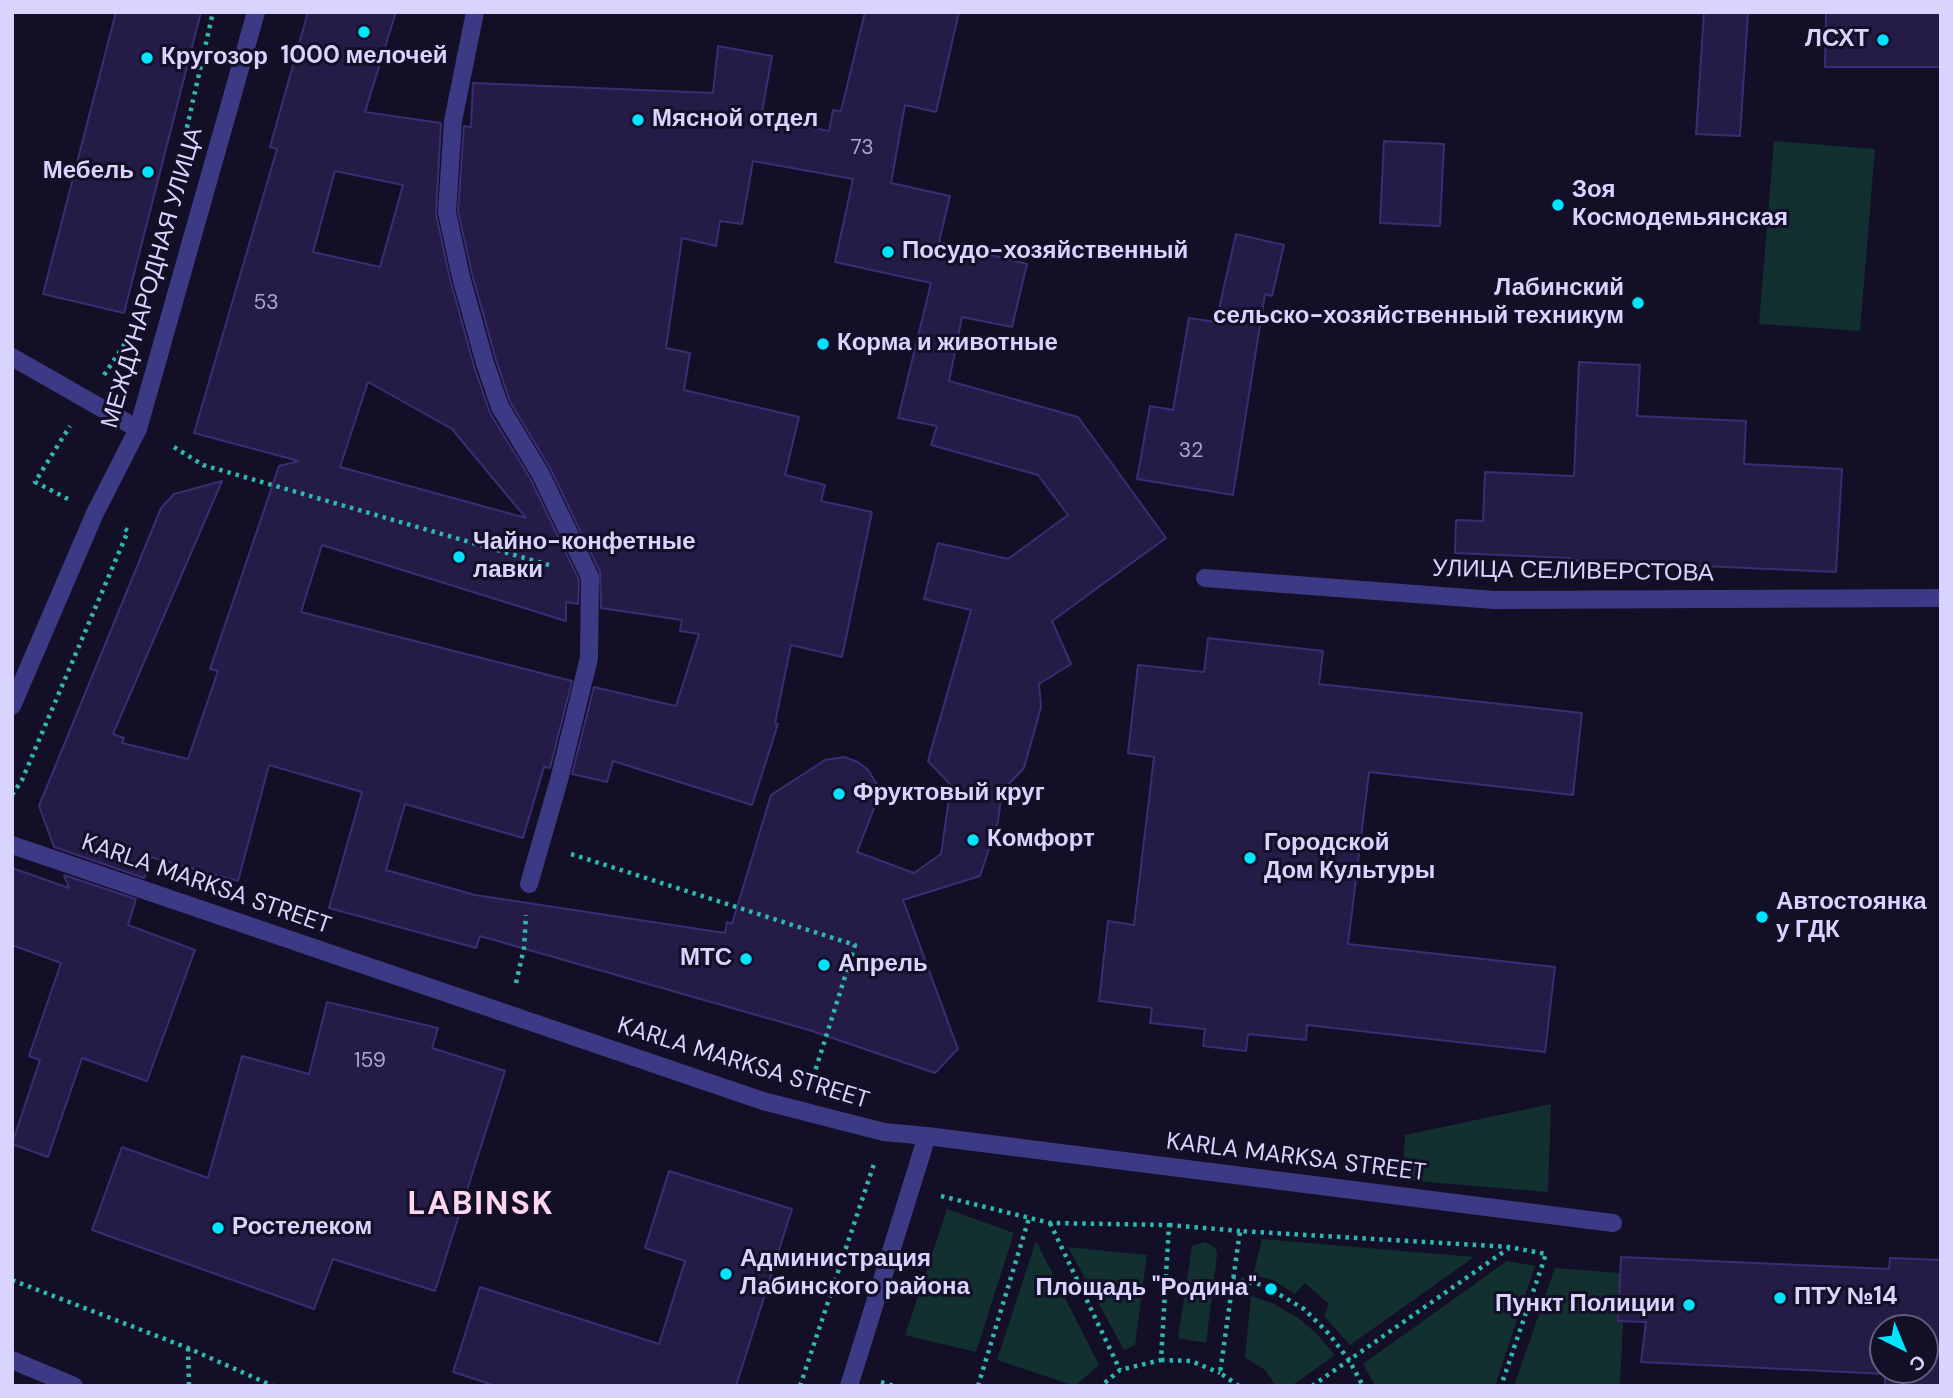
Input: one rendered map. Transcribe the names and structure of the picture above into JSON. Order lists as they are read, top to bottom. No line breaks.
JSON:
{"streets":{"street":["МЕЖДУНАРОДНАЯ УЛИЦА","УЛИЦА СЕЛИВЕРСТОВА","KARLA MARKSA STREET"]},"districts":["LABINSK"],"places":["1000 мелочей","ЛСХТ","Кругозор","Мясной отдел","Мебель","Зоя Космодемьянская","Посудо-хозяйственный","Лабинский сельско-хозяйственный техникум","Корма и животные","Чайно-конфетные лавки","Фруктовый круг","Комфорт","Городской Дом Культуры","Автостоянка у ГДК","МТС","Апрель","Ростелеком","Администрация Лабинского района","Площадь \"Родина\"","ПТУ №14","Пункт Полиции"],"house_numbers":["73","53","32","159"],"north":"bottom right"}
